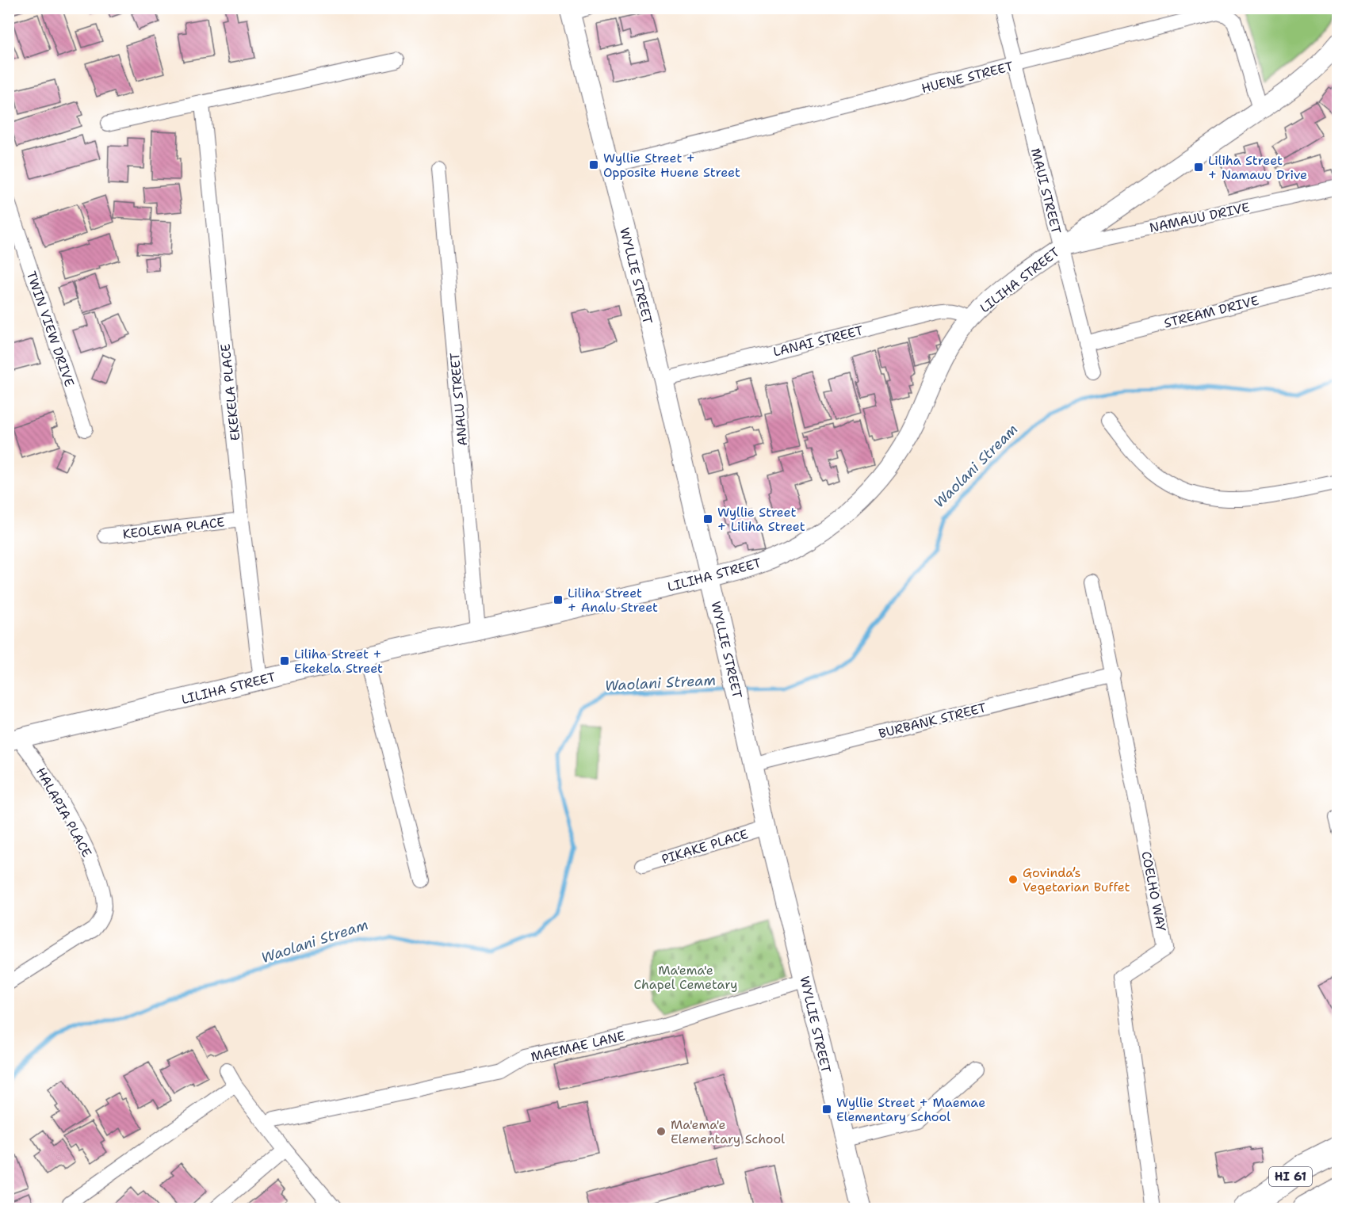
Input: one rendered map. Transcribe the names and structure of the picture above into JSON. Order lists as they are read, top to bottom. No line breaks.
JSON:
{"streets":{"highway":["HI 61"],"street":["HUENE STREET","MAUI STREET","NAMAUU DRIVE","WYLLIE STREET","LILIHA STREET","STREAM DRIVE","TWIN VIEW DRIVE","LANAI STREET","EKEKELA PLACE","ANALU STREET","KEOLEWA PLACE","BURBANK STREET","HALAPIA PLACE","PIKAKE PLACE","COELHO WAY","MAEMAE LANE"]},"crossings":[["HUENE STREET","MAUI STREET"],["HUENE STREET","WYLLIE STREET"],["HUENE STREET","LILIHA STREET"],["MAUI STREET","NAMAUU DRIVE"],["MAUI STREET","LILIHA STREET"],["MAUI STREET","STREAM DRIVE"],["NAMAUU DRIVE","LILIHA STREET"],["WYLLIE STREET","LILIHA STREET"],["WYLLIE STREET","LANAI STREET"],["WYLLIE STREET","BURBANK STREET"],["WYLLIE STREET","PIKAKE PLACE"],["WYLLIE STREET","MAEMAE LANE"],["LILIHA STREET","LANAI STREET"],["LILIHA STREET","EKEKELA PLACE"],["LILIHA STREET","ANALU STREET"],["LILIHA STREET","HALAPIA PLACE"],["EKEKELA PLACE","KEOLEWA PLACE"],["BURBANK STREET","COELHO WAY"]],"water":["Waolani Stream"],"parks":["Ma'ema'e Chapel Cemetary"],"places":{"transit":["Wyllie Street + Opposite Huene Street","Liliha Street + Namauu Drive","Wyllie Street + Liliha Street","Liliha Street + Analu Street","Liliha Street + Ekekela Street","Wyllie Street + Maemae Elementary School"],"other":["Govinda’s Vegetarian Buffet","Ma'ema'e Elementary School"]}}
